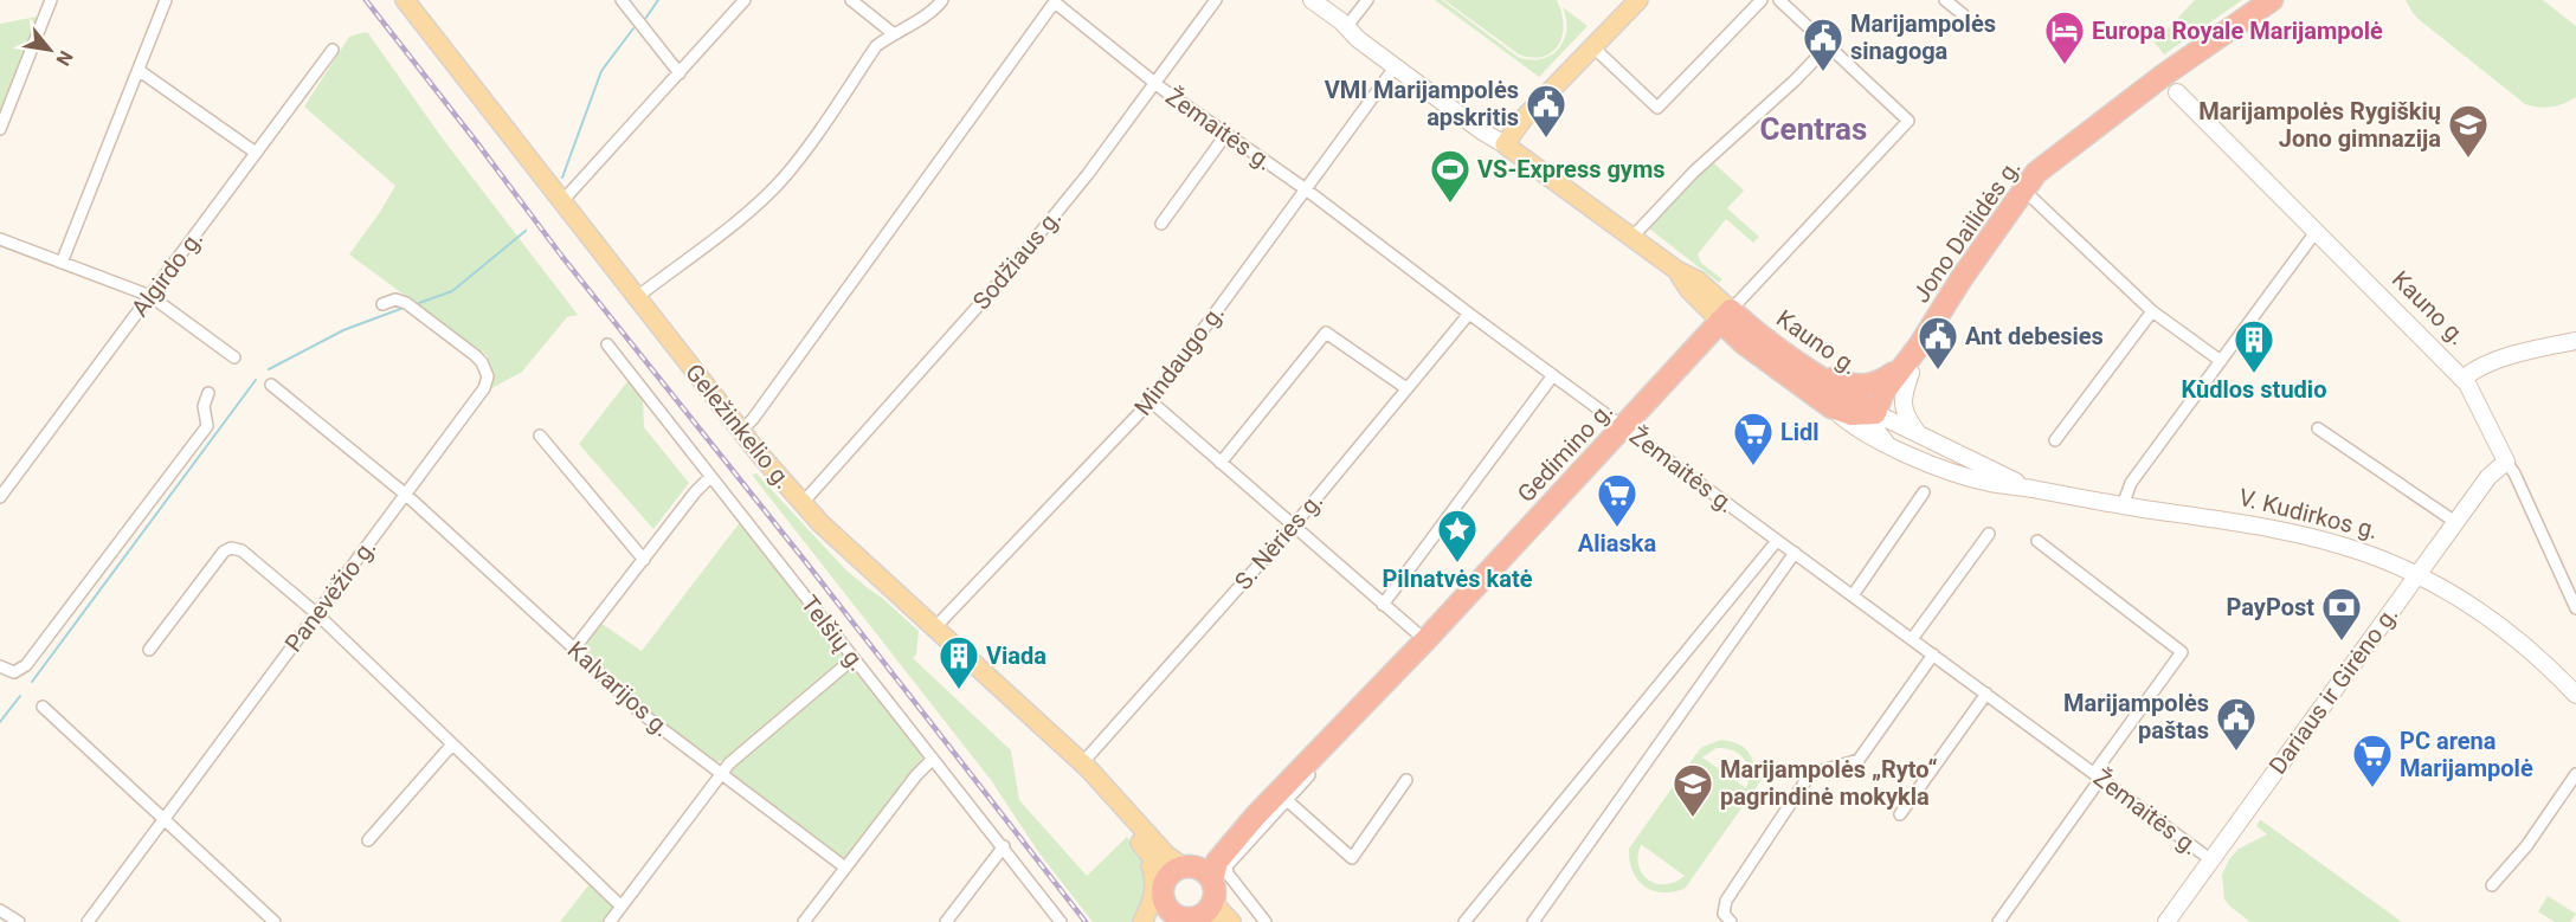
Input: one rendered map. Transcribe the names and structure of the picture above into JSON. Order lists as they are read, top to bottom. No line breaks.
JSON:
{"streets":{"highway":["Jono Dailidės g.","Kauno g.","Gedimino g.","V. Kudirkos g."],"main road":["Geležinkelio g.","Dariaus ir Girėno g."],"street":["Žemaitės g.","Sodžiaus g.","Algirdo g.","Mindaugo g.","S. Nėries g.","Panevėžio g.","Telšių g.","Kalvarijos g."]},"crossings":[["Žemaitės g.","Sodžiaus g."],["Žemaitės g.","Mindaugo g."],["Žemaitės g.","Gedimino g."],["Žemaitės g.","S. Nėries g."],["Žemaitės g.","Dariaus ir Girėno g."],["Sodžiaus g.","Geležinkelio g."],["Kauno g.","Gedimino g."],["Kauno g.","V. Kudirkos g."],["Kauno g.","Dariaus ir Girėno g."],["Mindaugo g.","Geležinkelio g."],["Mindaugo g.","V. Kudirkos g."],["Geležinkelio g.","Gedimino g."],["Geležinkelio g.","S. Nėries g."],["Gedimino g.","V. Kudirkos g."],["V. Kudirkos g.","Dariaus ir Girėno g."],["Panevėžio g.","Kalvarijos g."]],"districts":["Centras"],"places":{"hotel":["Europa Royale Marijampolė"],"public building":["Marijampolės sinagoga","VMI Marijampolės apskritis","Ant debesies","Marijampolės paštas"],"school or university":["Marijampolės Rygiškių Jono gimnazija","Marijampolės „Ryto“ pagrindinė mokykla"],"sports":["VS-Express gyms"],"building":["Kùdlos studio","Viada"],"supermarket":["Lidl","Aliaska","PC arena Marijampolė"],"place":["Pilnatvės katė"],"bank":["PayPost"]},"north":"bottom right"}
